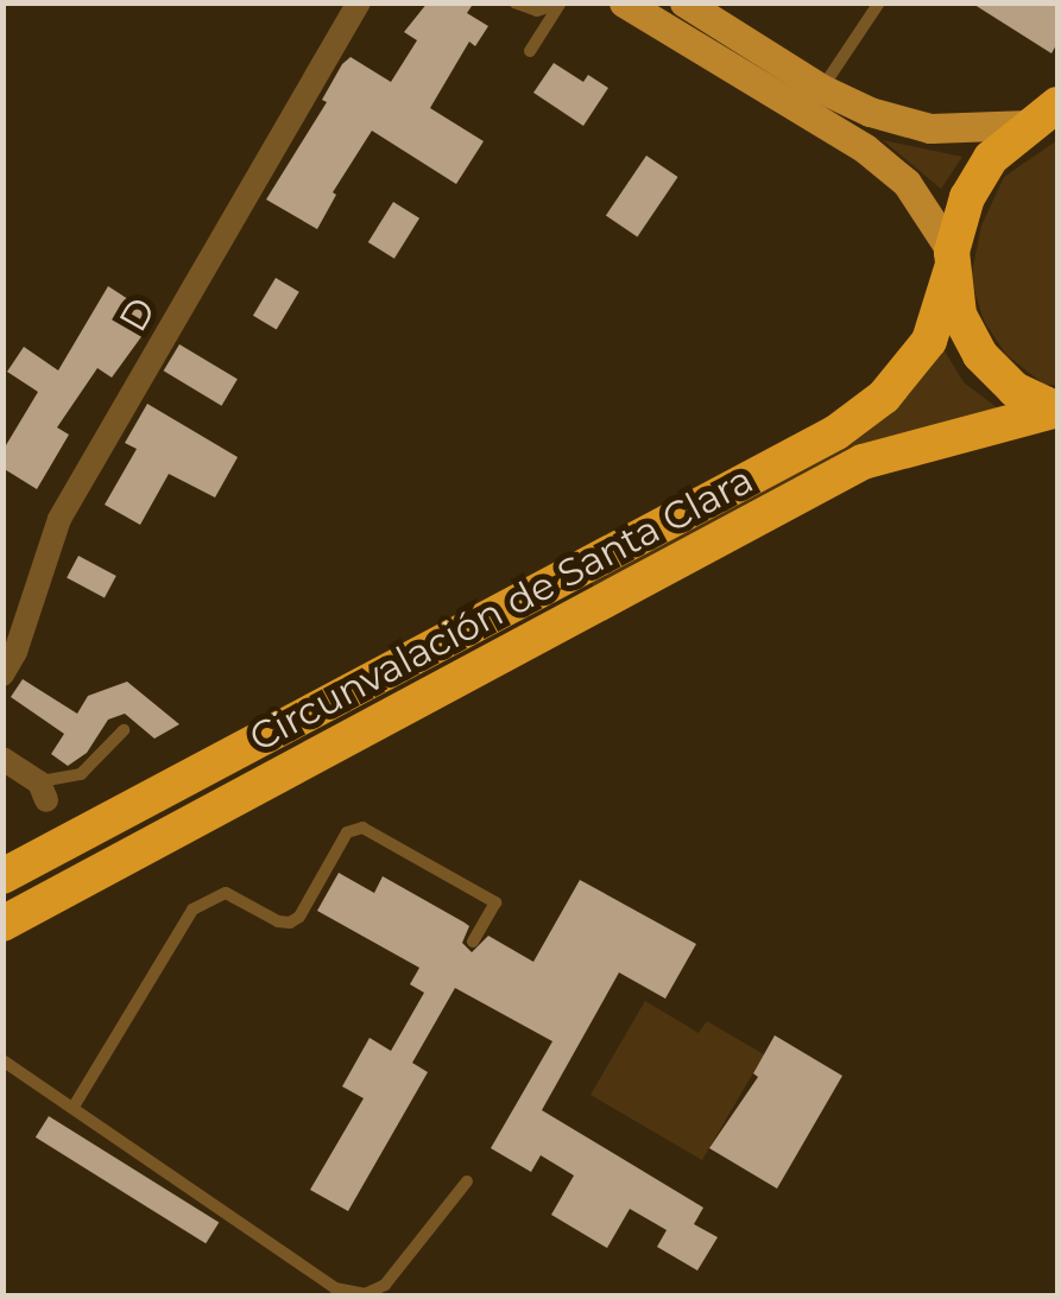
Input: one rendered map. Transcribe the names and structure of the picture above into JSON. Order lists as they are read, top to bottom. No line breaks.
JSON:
{"streets":{"highway":["Circunvalación de Santa Clara"],"street":["D"]}}
